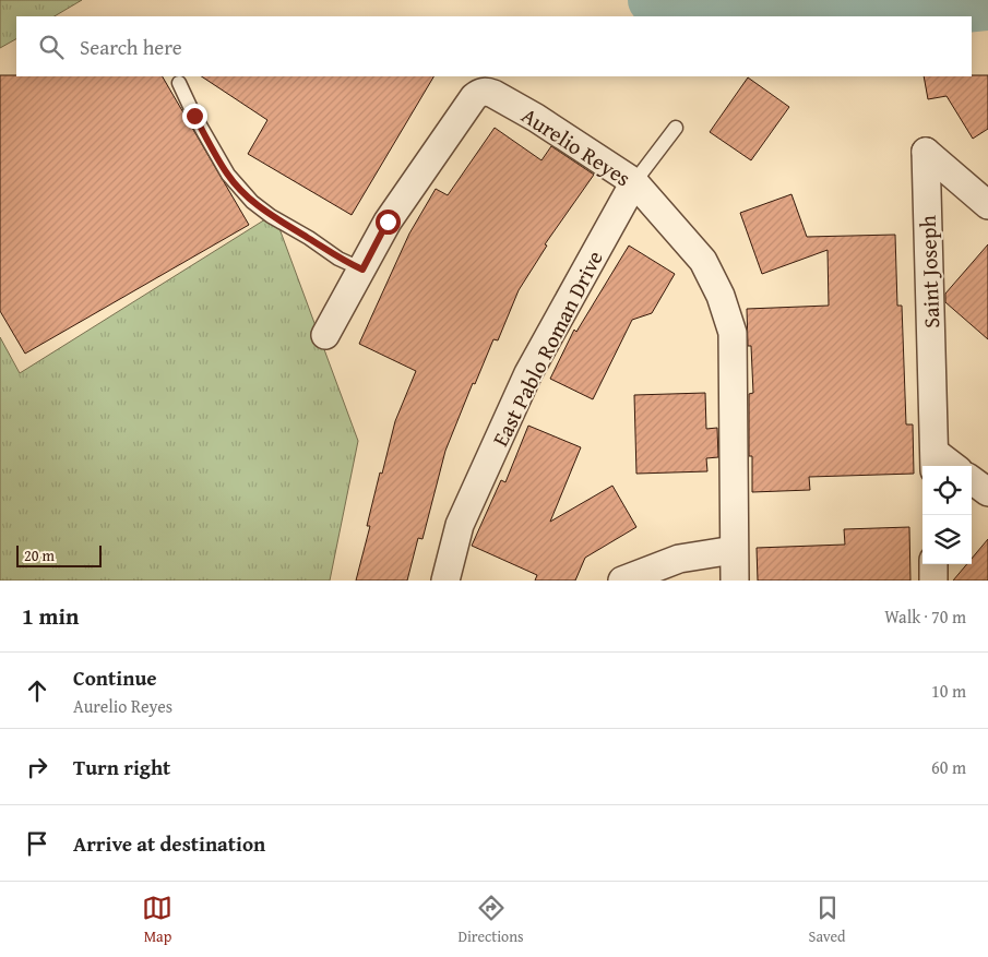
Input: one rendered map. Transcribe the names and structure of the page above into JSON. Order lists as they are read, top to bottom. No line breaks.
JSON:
{"streets":{"street":["Aurelio Reyes","Saint Joseph","East Pablo Roman Drive"]},"crossings":[["Aurelio Reyes","East Pablo Roman Drive"]],"scale_bar":"20 m","page":{"search":"Search here","scale":"20 m","heading":["1 min","Walk · 70 m"],"list":[["Continue","Aurelio Reyes","10 m"],["Turn right","60 m"],"Arrive at destination"],"nav":["Map","Directions","Saved"]}}
